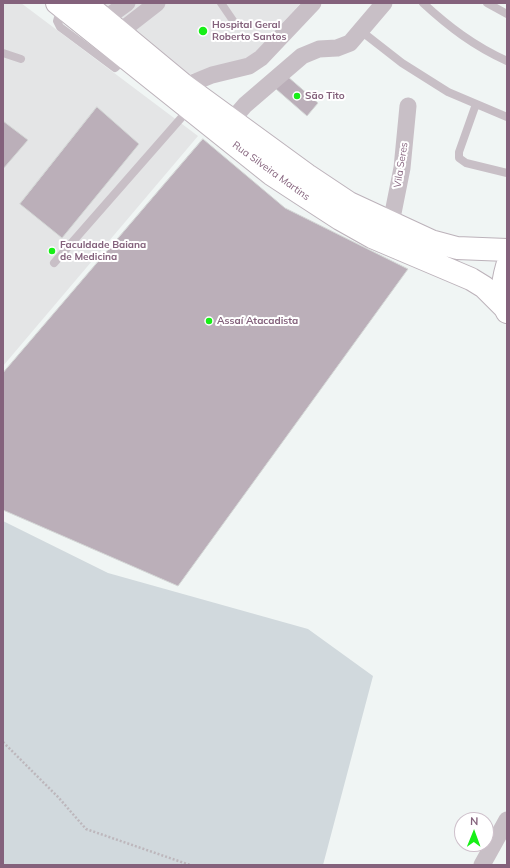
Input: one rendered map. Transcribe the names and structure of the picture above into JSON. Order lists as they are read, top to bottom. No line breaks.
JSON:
{"streets":{"main road":["Rua Silveira Martins"],"street":["Vila Seres"]},"crossings":[["Vila Seres","Rua Silveira Martins"]],"places":["Hospital Geral Roberto Santos","São Tito","Faculdade Baiana de Medicina","Assaí Atacadista"],"north":"top"}
